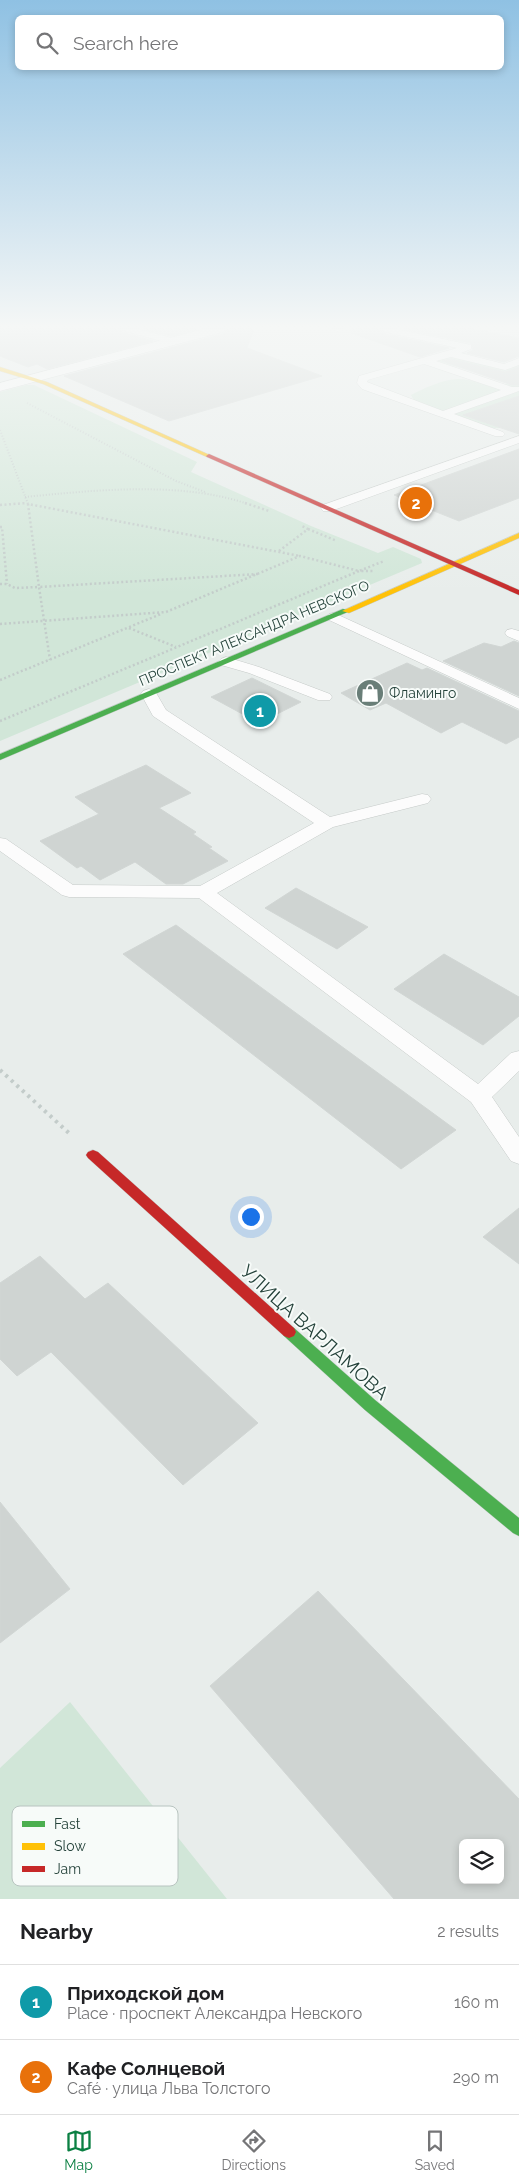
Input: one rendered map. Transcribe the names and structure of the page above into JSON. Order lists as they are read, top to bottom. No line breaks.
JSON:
{"streets":{"street":["ПРОСПЕКТ АЛЕКСАНДРА НЕВСКОГО","УЛИЦА ВАРЛАМОВА"]},"places":{"shop":["Фламинго"]},"legend":["Fast","Slow","Jam"],"page":{"search":"Search here","pins":["2","1"],"heading":["Nearby","2 results"],"list":[{"mark":"1","name":"Приходской дом","note":"Place · проспект Александра Невского","value":"160 m"},{"mark":"2","name":"Кафе Солнцевой","note":"Café · улица Льва Толстого","value":"290 m"}],"nav":["Map","Directions","Saved"]}}
